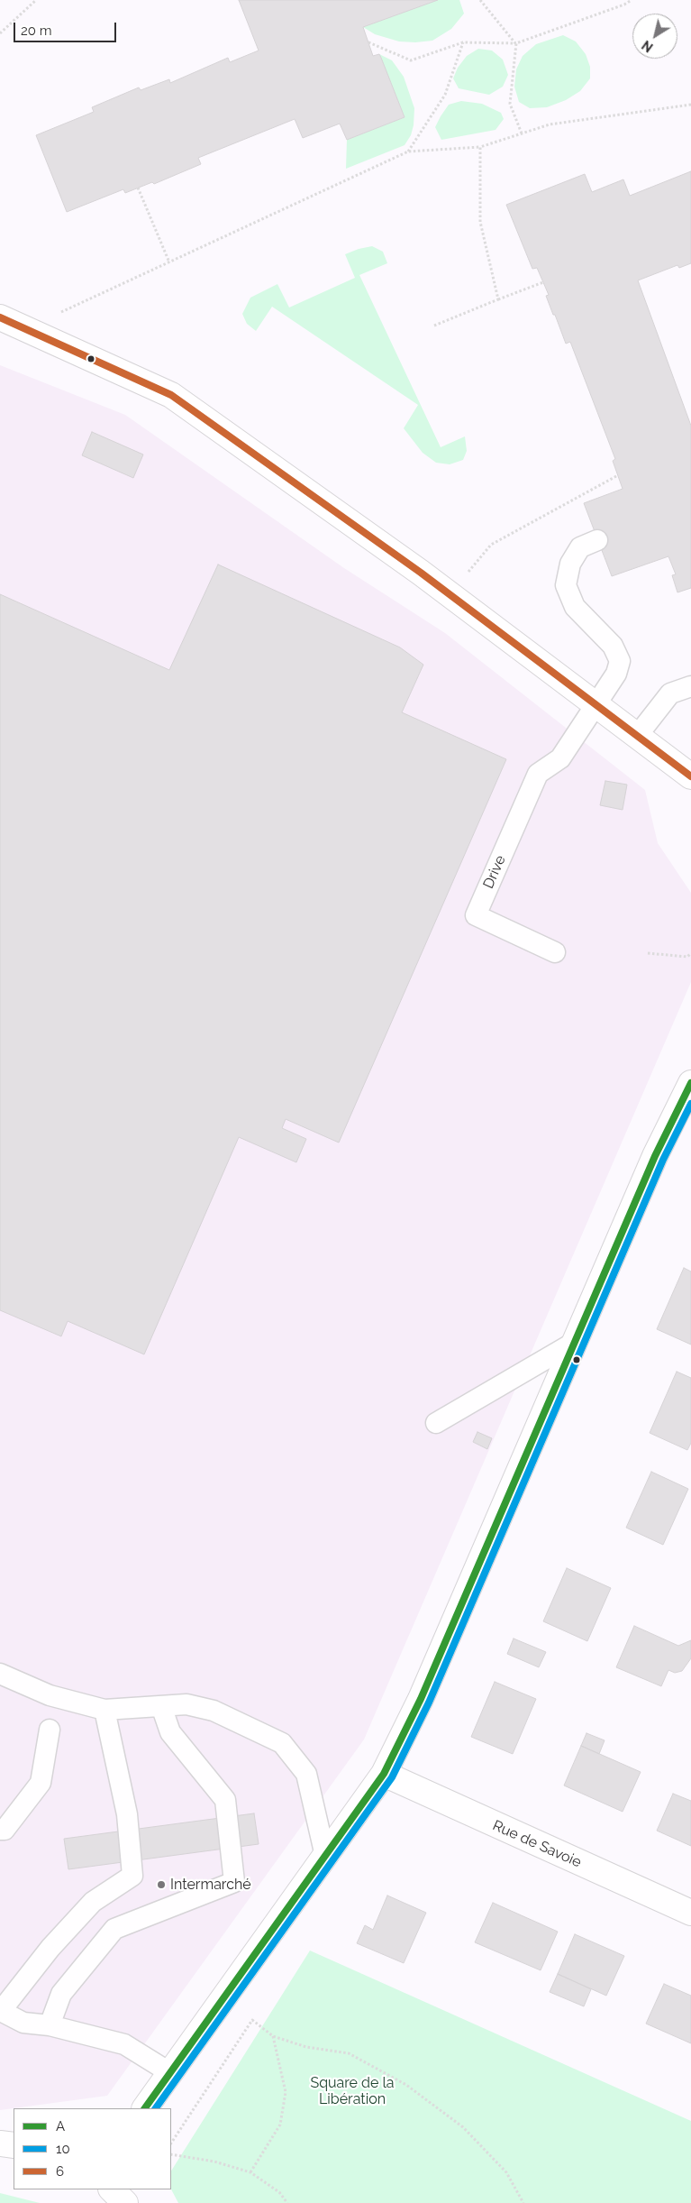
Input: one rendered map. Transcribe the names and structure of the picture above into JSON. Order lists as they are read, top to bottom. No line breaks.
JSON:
{"streets":{"street":["Rue de Savoie"],"lane":["Drive"]},"parks":["Square de la Libération"],"places":["Intermarché"],"lines":["transit line 6","transit line A","transit line 10"],"legend":["A","10","6"],"scale_bar":"20 m","north":"bottom left"}
